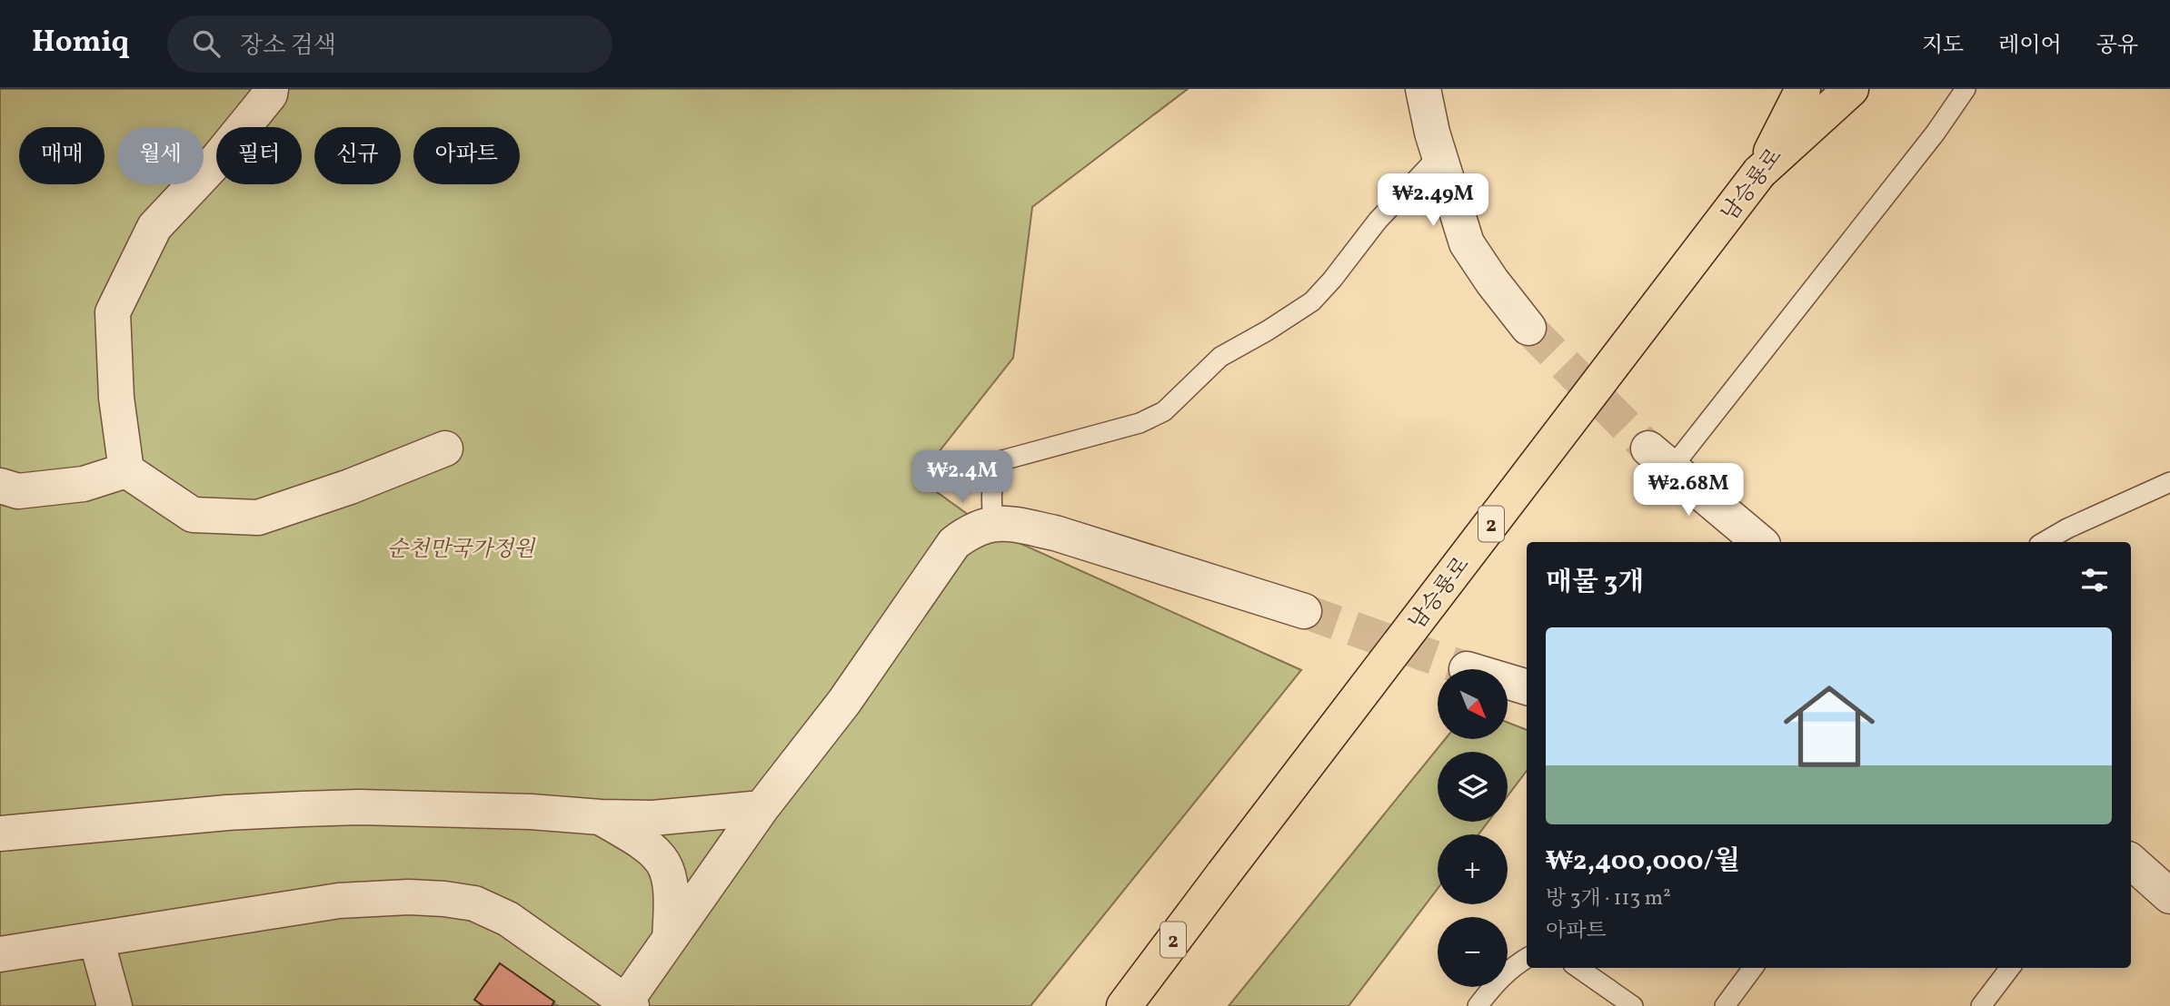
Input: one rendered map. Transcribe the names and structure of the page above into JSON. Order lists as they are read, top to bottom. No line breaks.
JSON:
{"streets":{"main road":["남승룡로","2"]},"parks":["순천만국가정원"],"north":"bottom right","page":{"header":"Homiq","search":"장소 검색","nav":["지도","레이어","공유"],"chip":["매매","월세","필터","신규","아파트"],"price":["₩2.49M","₩2.4M","₩2.68M"],"heading":"매물 3개","list":[{"name":"₩2,400,000/월","note":"방 3개 · 113 m² · 아파트"}],"map_buttons":["+","−"]}}
